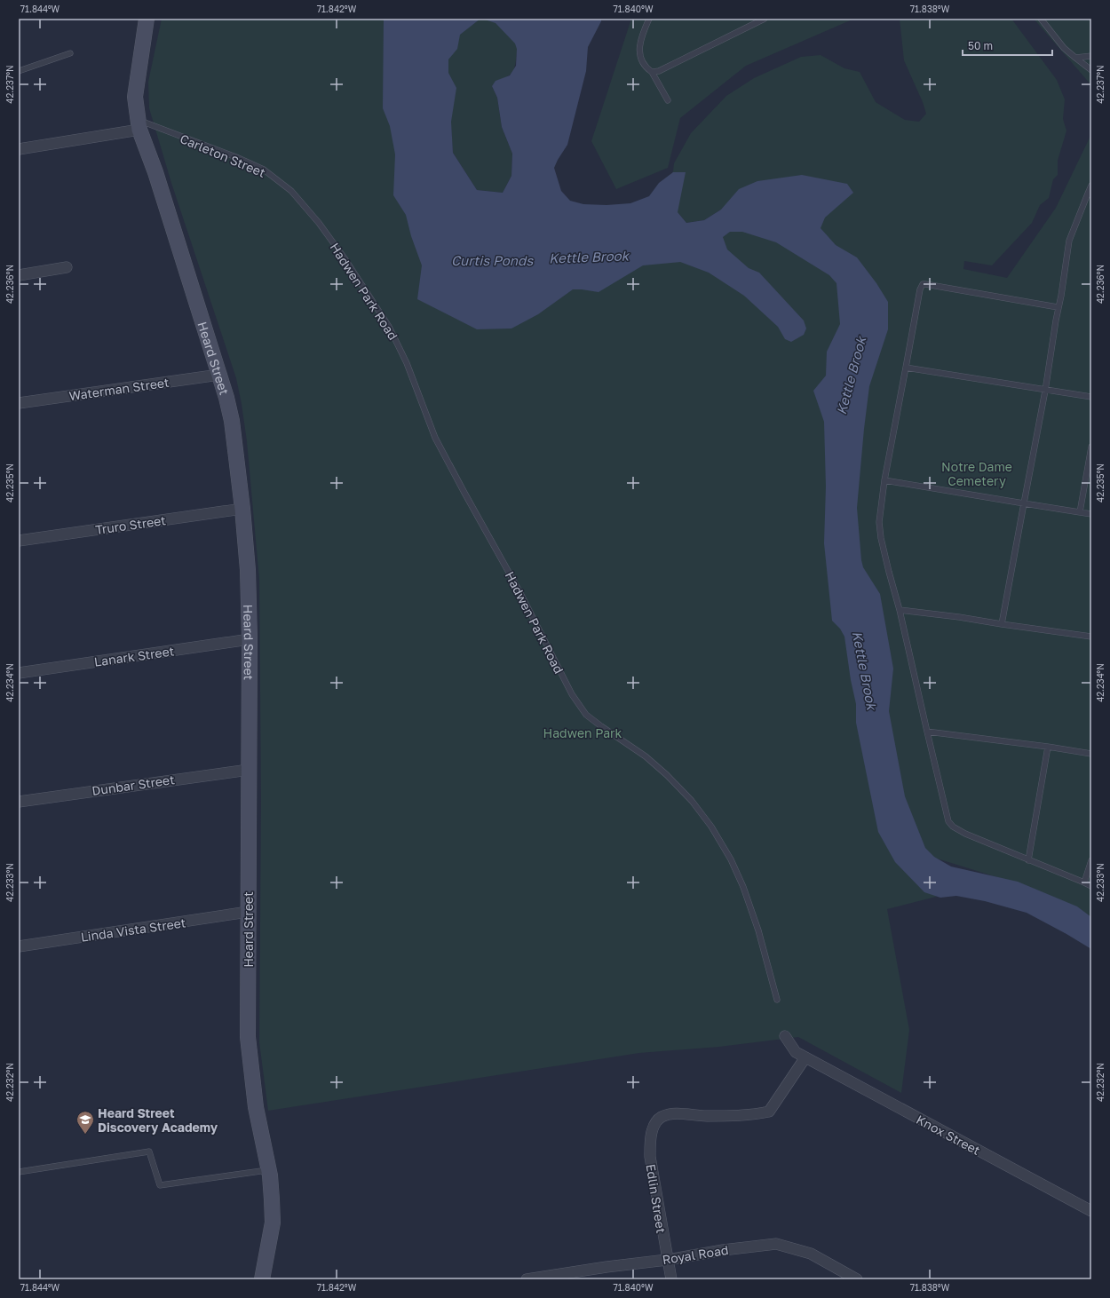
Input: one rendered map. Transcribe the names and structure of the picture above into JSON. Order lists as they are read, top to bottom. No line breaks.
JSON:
{"streets":{"street":["Heard Street","Waterman Street","Truro Street","Lanark Street","Dunbar Street","Linda Vista Street","Knox Street","Edlin Street","Royal Road"],"lane":["Carleton Street","Hadwen Park Road"]},"crossings":[["Carleton Street","Hadwen Park Road"],["Carleton Street","Heard Street"],["Heard Street","Waterman Street"],["Heard Street","Truro Street"],["Heard Street","Lanark Street"],["Heard Street","Dunbar Street"],["Heard Street","Linda Vista Street"],["Knox Street","Edlin Street"],["Edlin Street","Royal Road"]],"water":["Kettle Brook","Curtis Ponds"],"parks":["Notre Dame Cemetery","Hadwen Park"],"places":{"school or university":["Heard Street Discovery Academy"]},"scale_bar":"50 m","coordinates":["71.844°W","71.842°W","71.840°W","71.838°W","42.237°N","42.236°N","42.235°N","42.234°N","42.233°N","42.232°N"]}
